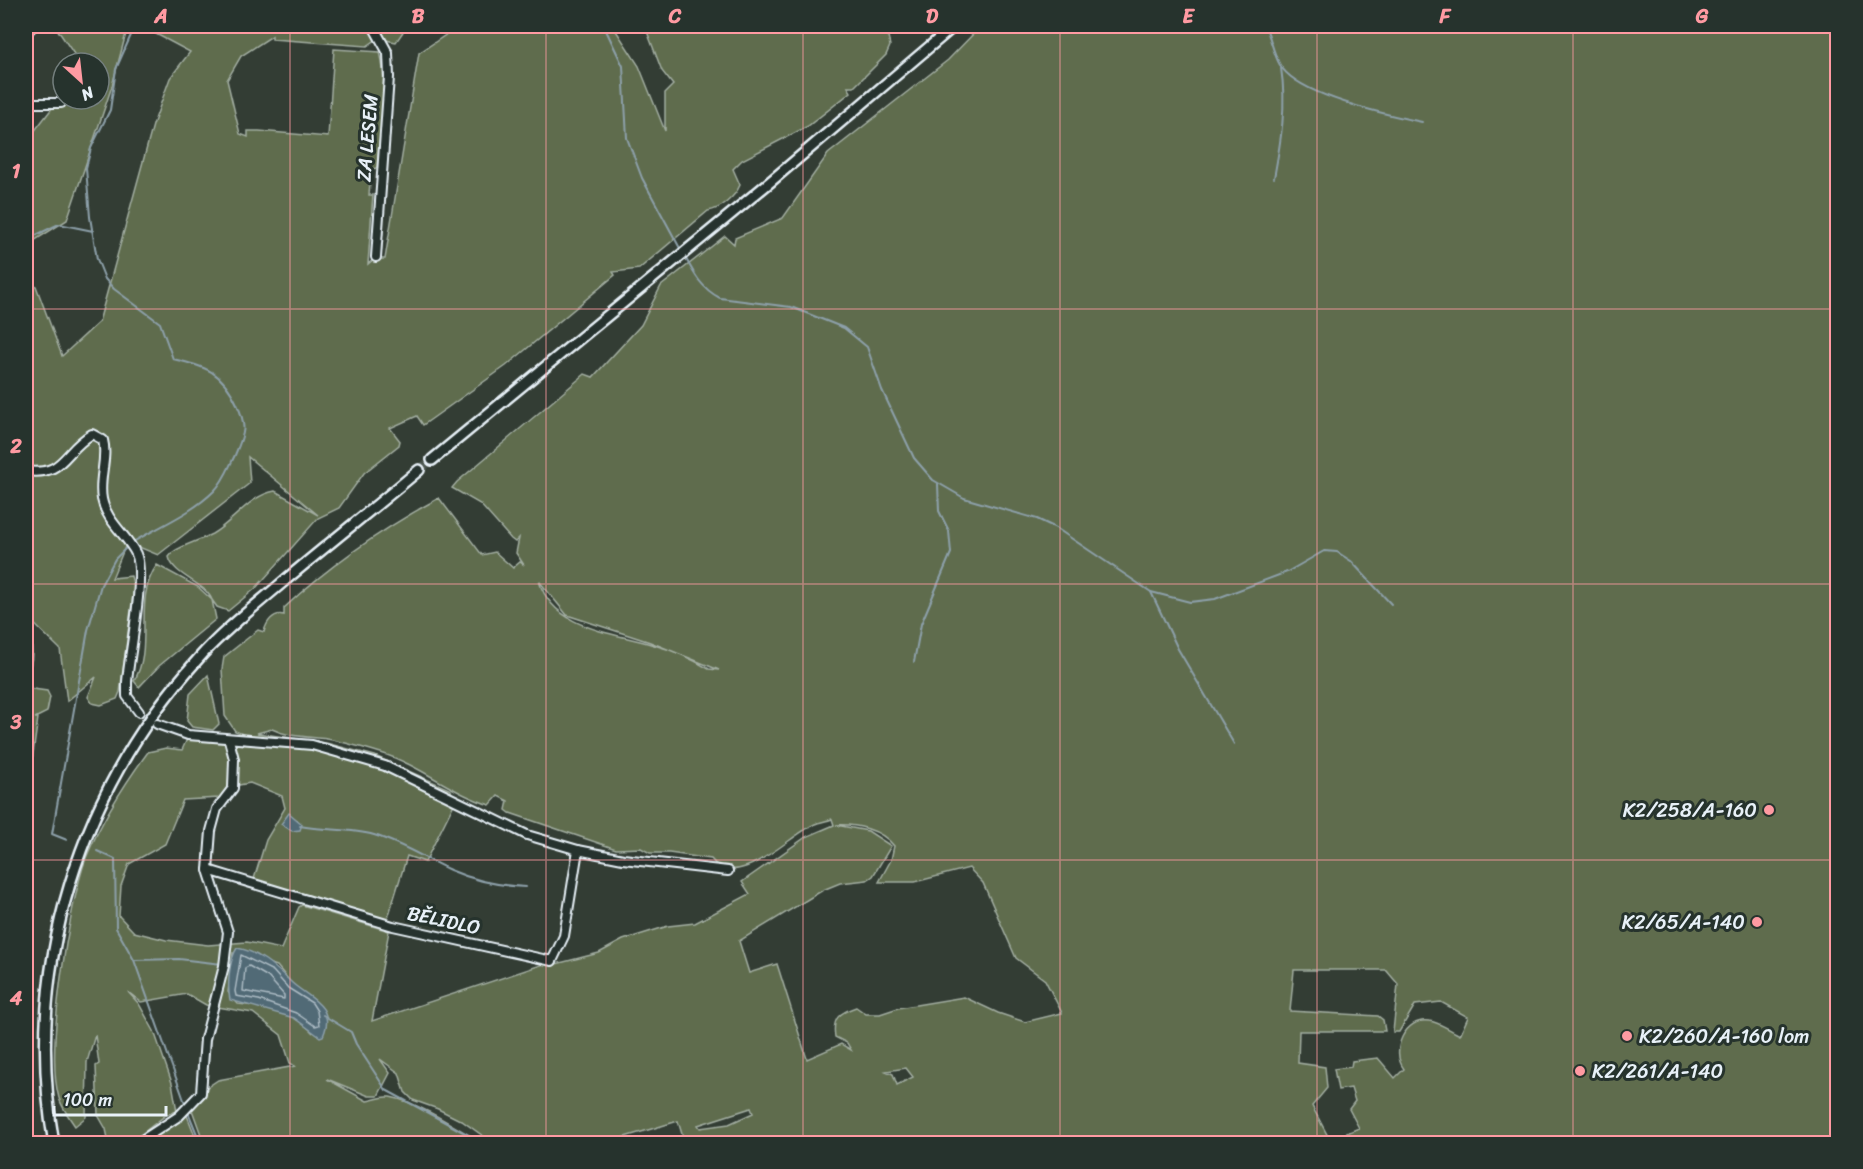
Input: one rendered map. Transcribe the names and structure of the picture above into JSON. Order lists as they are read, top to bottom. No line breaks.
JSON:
{"streets":{"street":["ZA LESEM","BĚLIDLO"]},"places":["K2/258/A-160","K2/65/A-140","K2/260/A-160 lom","K2/261/A-140"],"scale_bar":"100 m","north":"bottom right","grid":{"columns":["A","B","C","D","E","F","G"],"rows":["1","2","3","4"]}}
